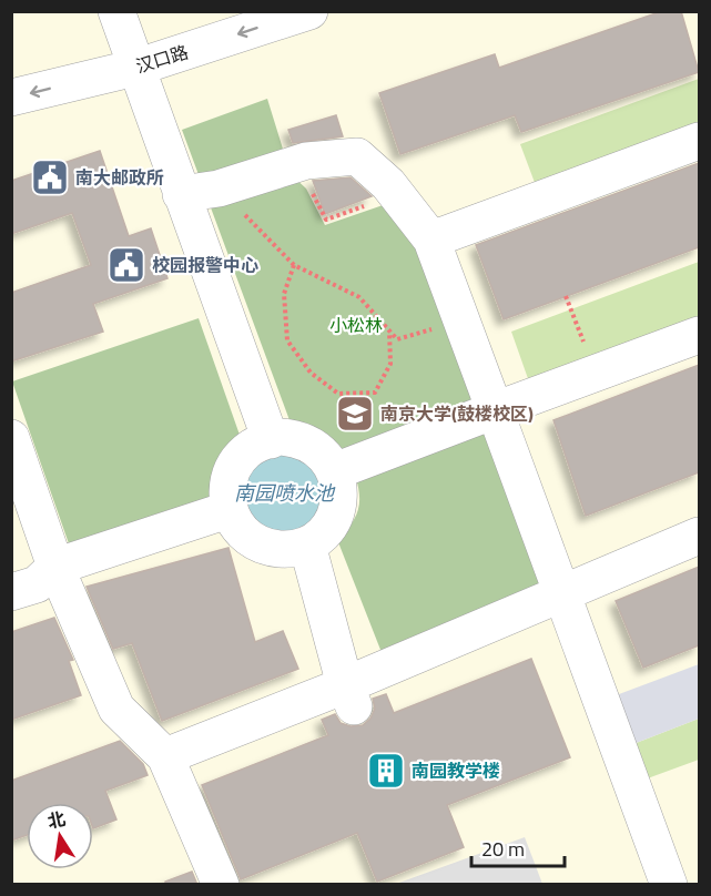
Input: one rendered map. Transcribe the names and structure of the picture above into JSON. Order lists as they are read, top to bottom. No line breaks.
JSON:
{"streets":{"street":["汉口路"]},"water":["南园喷水池"],"parks":["小松林"],"places":{"public building":["南大邮政所","校园报警中心"],"school or university":["南京大学(鼓楼校区)"],"building":["南园教学楼"]},"scale_bar":"20 m","north":"top"}
